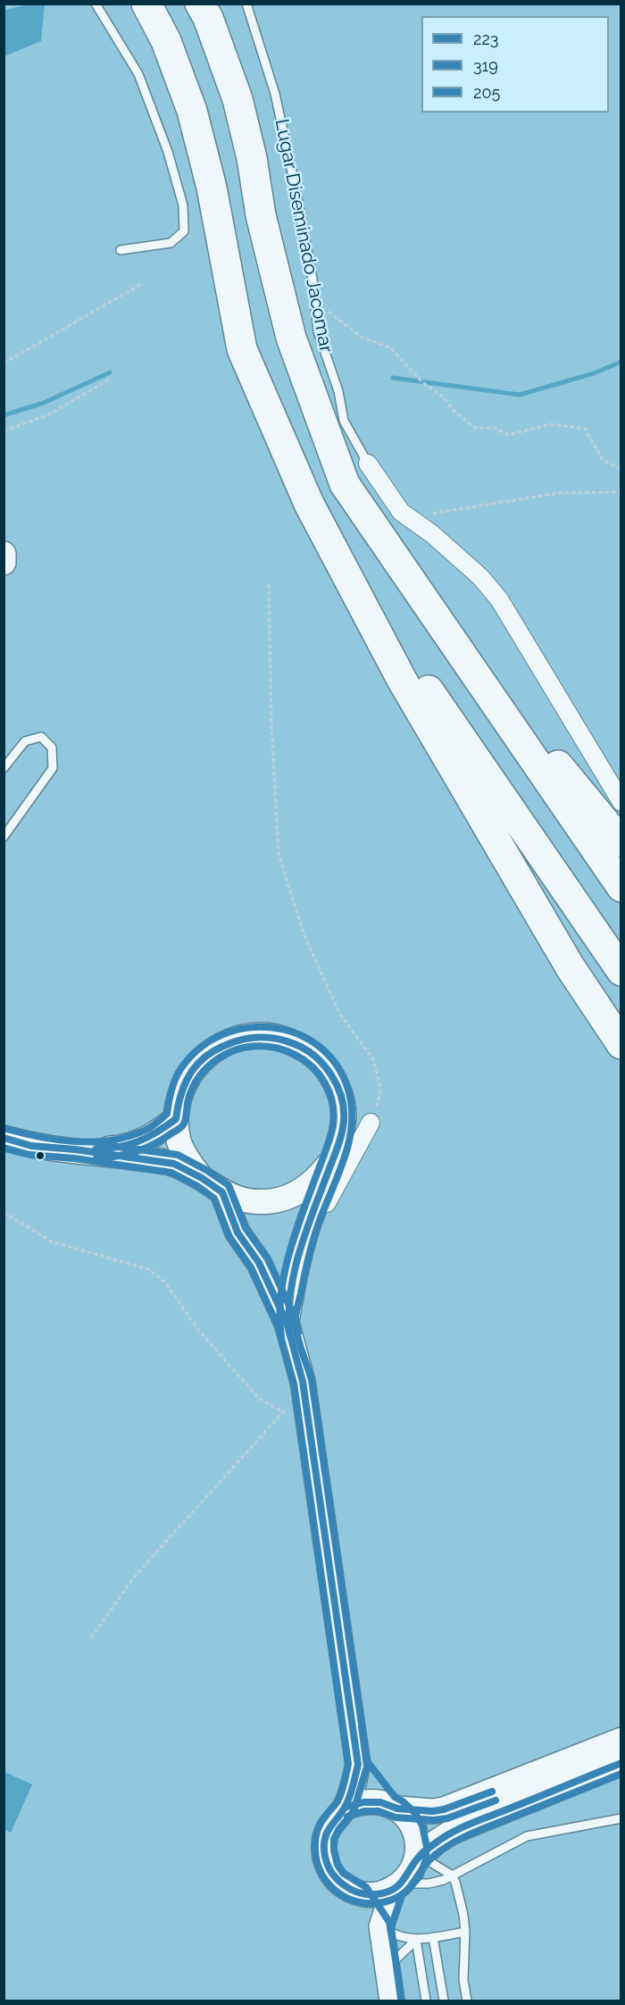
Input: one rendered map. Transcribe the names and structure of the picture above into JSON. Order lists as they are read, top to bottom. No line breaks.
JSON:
{"streets":{"lane":["Lugar Diseminado Jacomar"]},"lines":["transit line 205","transit line 223","transit line 319"],"legend":["223","319","205"]}
